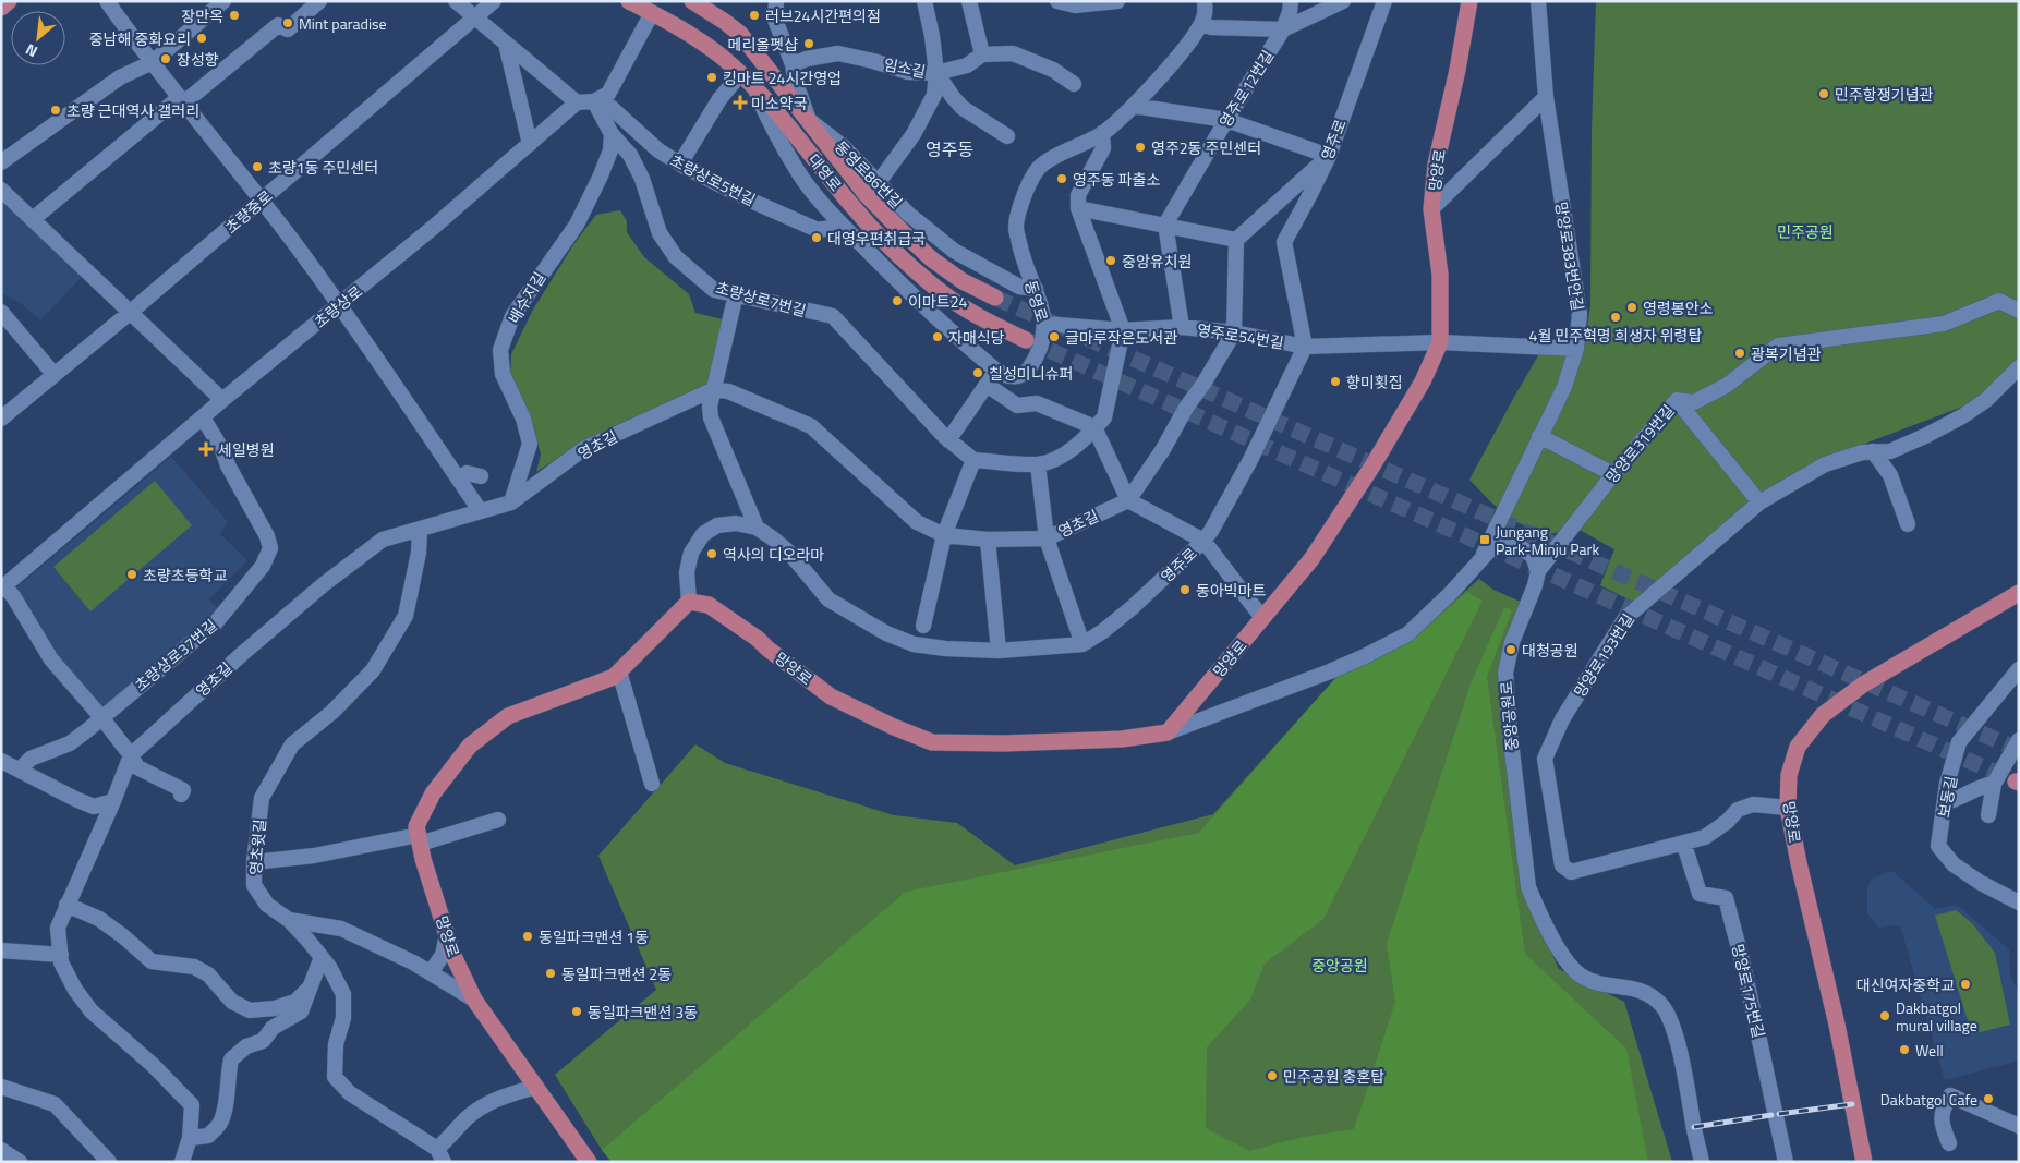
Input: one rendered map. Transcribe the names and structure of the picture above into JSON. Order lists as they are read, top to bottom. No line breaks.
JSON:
{"streets":{"main road":["망양로","대영로"],"street":["임소길","영주로12번길","영주로","동영로86번길","초량상로5번길","초량중로","망양로383번안길","배수지길","초량상로7번길","동영로","초량상로","영주로54번길","망양로319번길","영초길","초량상로37번길","망양로193번길","중앙공원로","보동길","영초윗길","망양로175번길"]},"crossings":[["영주로","망양로"],["영주로","영주로54번길"],["망양로","영주로54번길"],["망양로","망양로193번길"],["대영로","동영로86번길"],["동영로86번길","동영로"],["초량상로5번길","초량상로7번길"],["배수지길","초량상로7번길"],["배수지길","영초길"],["동영로","영주로54번길"],["초량상로","초량상로37번길"],["망양로319번길","중앙공원로"],["영초길","영초윗길"],["망양로193번길","망양로175번길"]],"districts":["영주동"],"parks":["민주공원","중앙공원"],"places":{"other":["장만옥","러브24시간편의점","Mint paradise","중남해 중화요리","메리올펫샵","장성향","킹마트 24시간영업","민주항쟁기념관","초량 근대역사 갤러리","영주2동 주민센터","초량1동 주민센터","영주동 파출소","대영우편취급국","중앙유치원","이마트24","영령봉안소","4월 민주혁명 희생자 위령탑","자매식당","글마루작은도서관","광복기념관","칠성미니슈퍼","향미횟집","역사의 디오라마","초량초등학교","동아빅마트","대청공원","동일파크맨션 1동","동일파크맨션 2동","대신여자중학교","동일파크맨션 3동","Dakbatgol mural village","Well","민주공원 충혼탑","Dakbatgol Cafe"],"health":["미소약국","세일병원"],"transit":["Jungang Park-Minju Park"]},"north":"bottom left"}
